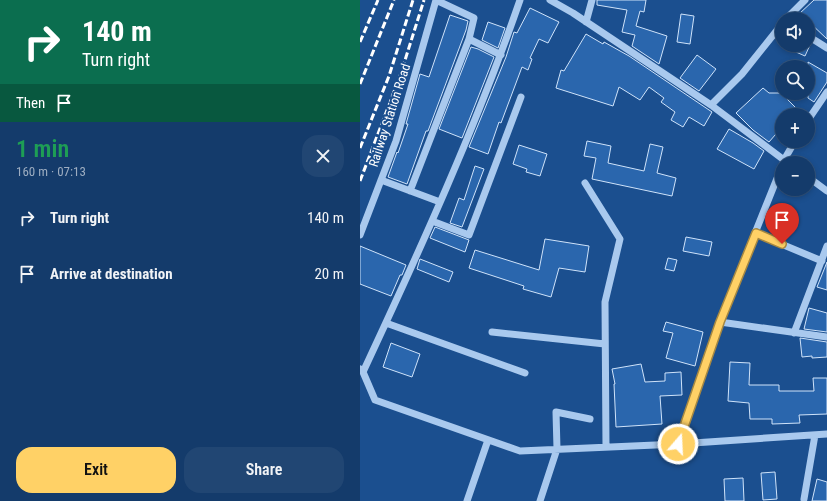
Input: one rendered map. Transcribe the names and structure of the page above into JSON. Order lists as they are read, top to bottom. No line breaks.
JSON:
{"streets":{"street":["Railway Station Road"]},"page":{"turn":["140 m","Turn right"],"map_buttons":["+","−"],"then":"Then","heading":["1 min","160 m · 07:13"],"list":[{"name":"Turn right","value":"140 m"},{"name":"Arrive at destination","value":"20 m"}],"buttons":["Exit","Share"]}}
